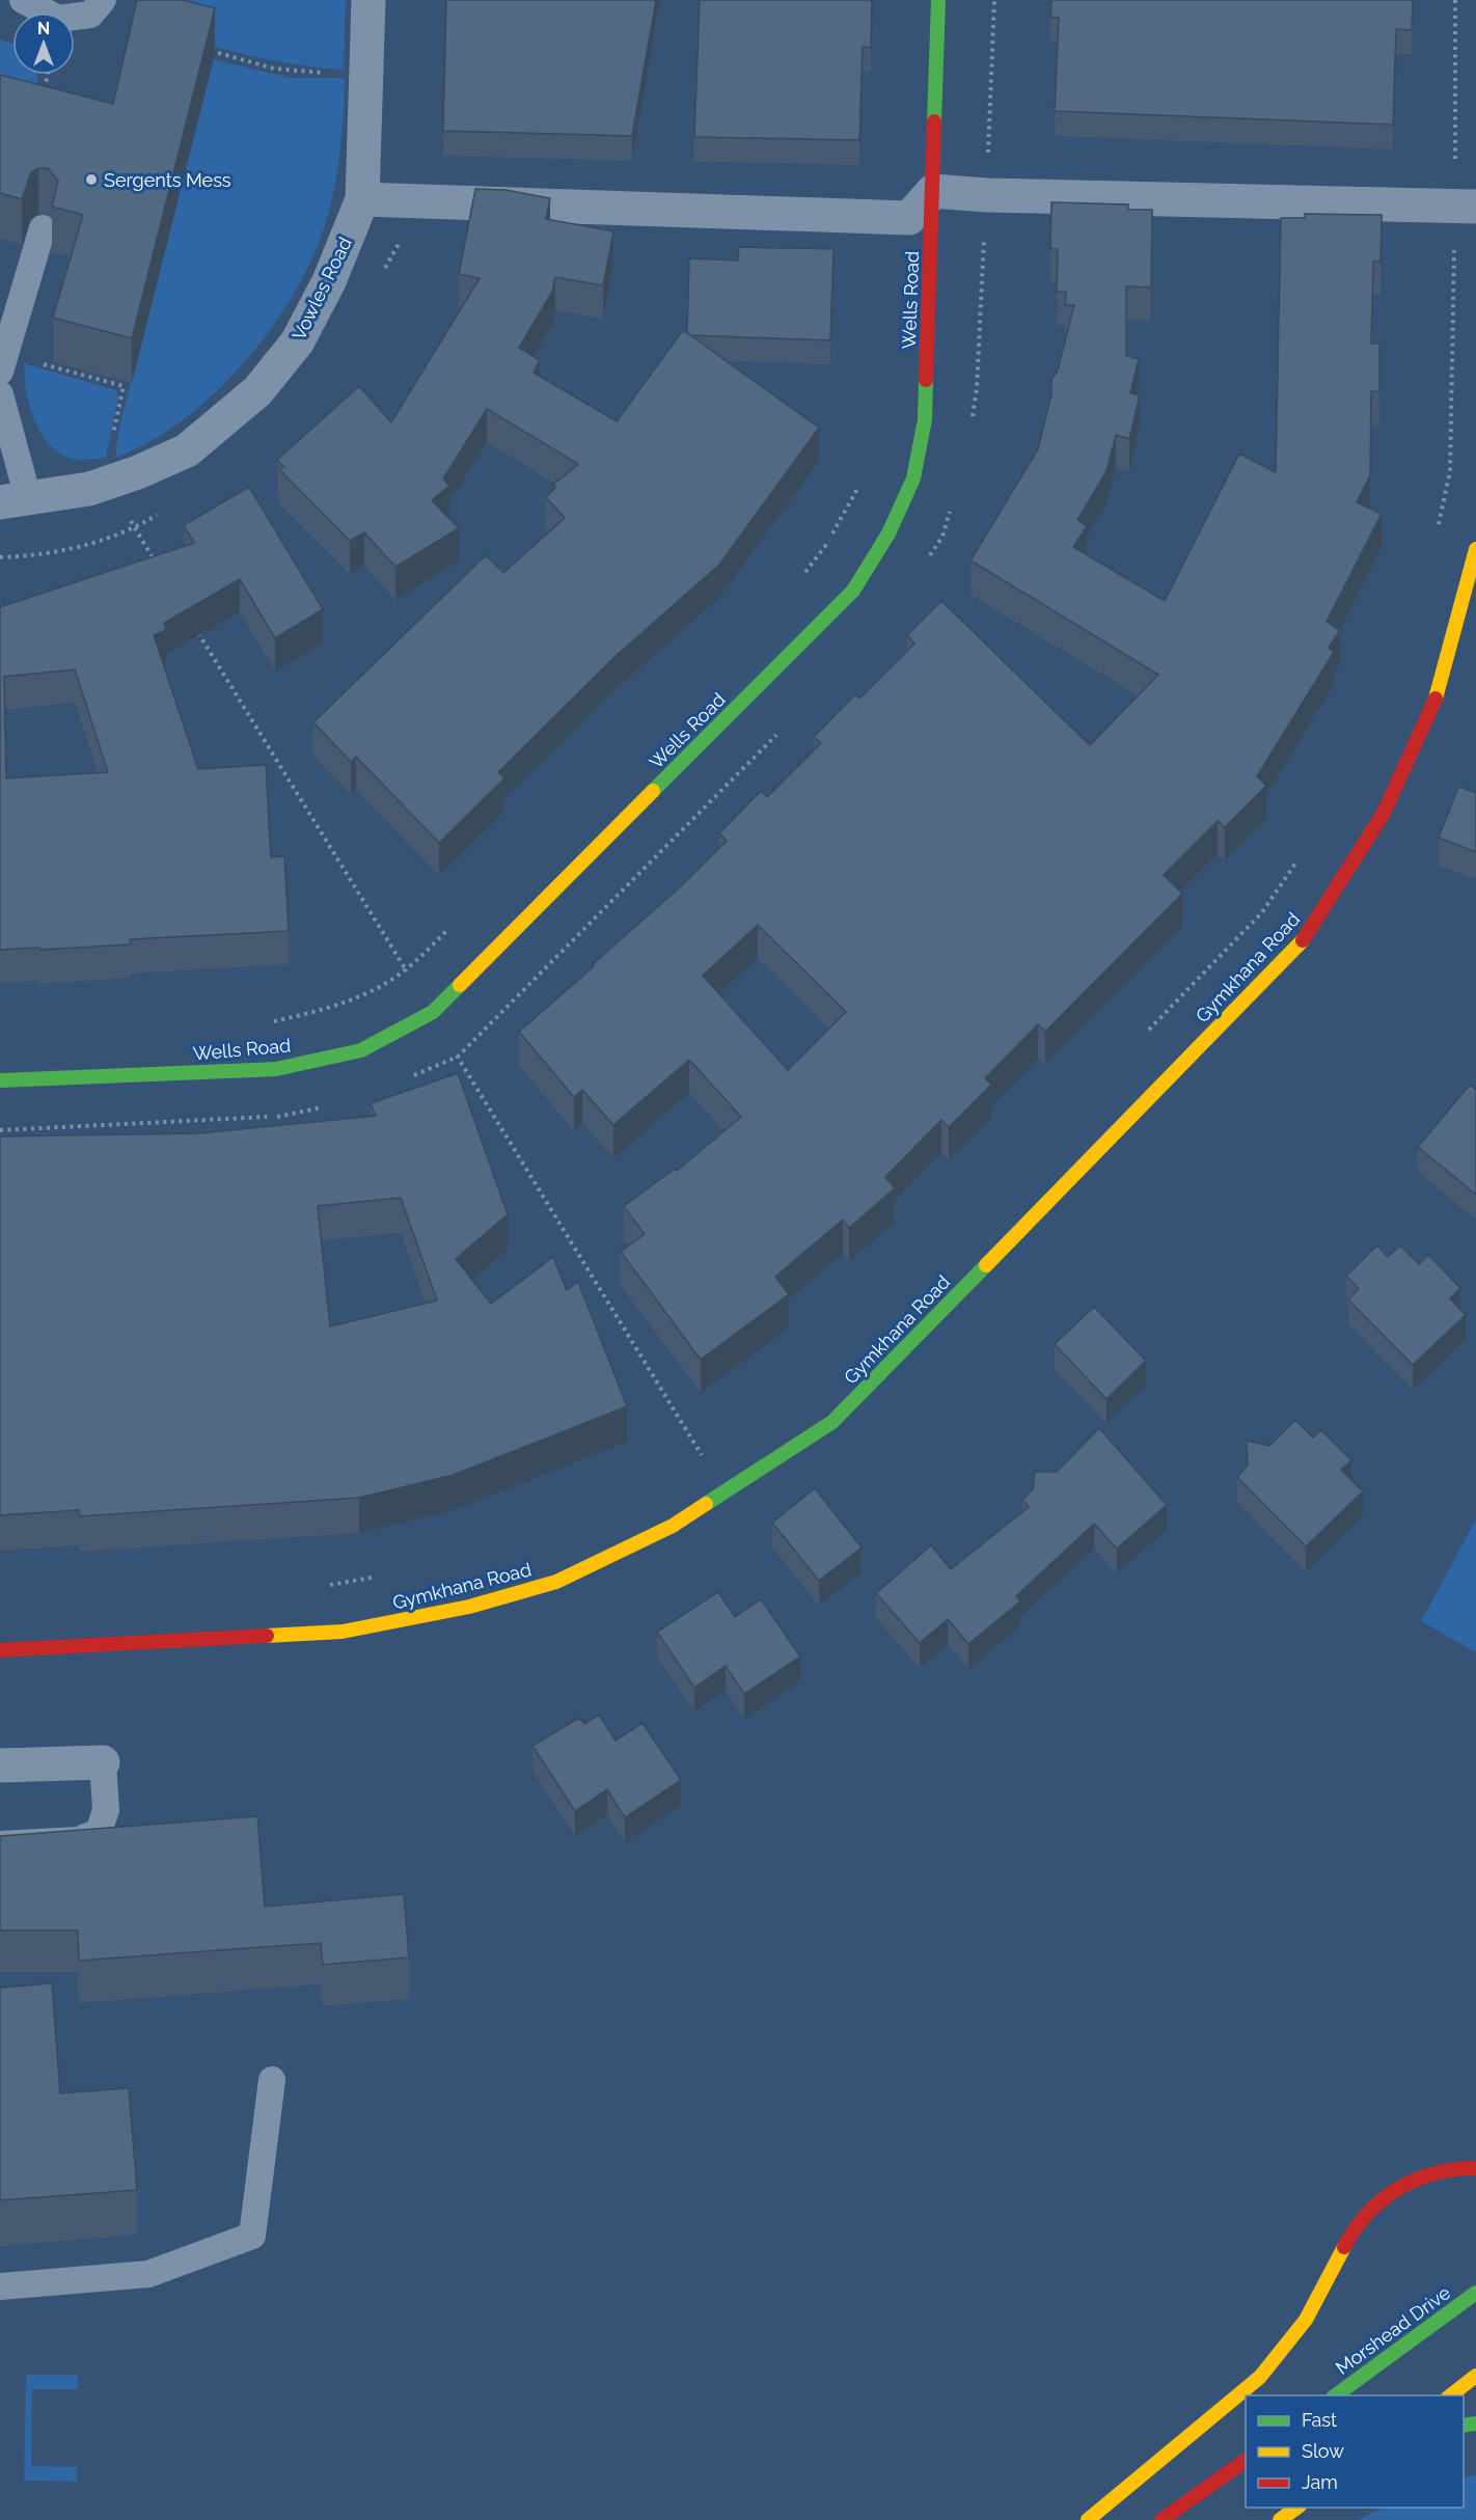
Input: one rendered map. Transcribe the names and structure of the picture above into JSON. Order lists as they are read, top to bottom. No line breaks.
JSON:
{"streets":{"main road":["Wells Road","Gymkhana Road","Morshead Drive"],"street":["Vowles Road"]},"places":["Sergents Mess"],"legend":["Fast","Slow","Jam"],"north":"top"}
